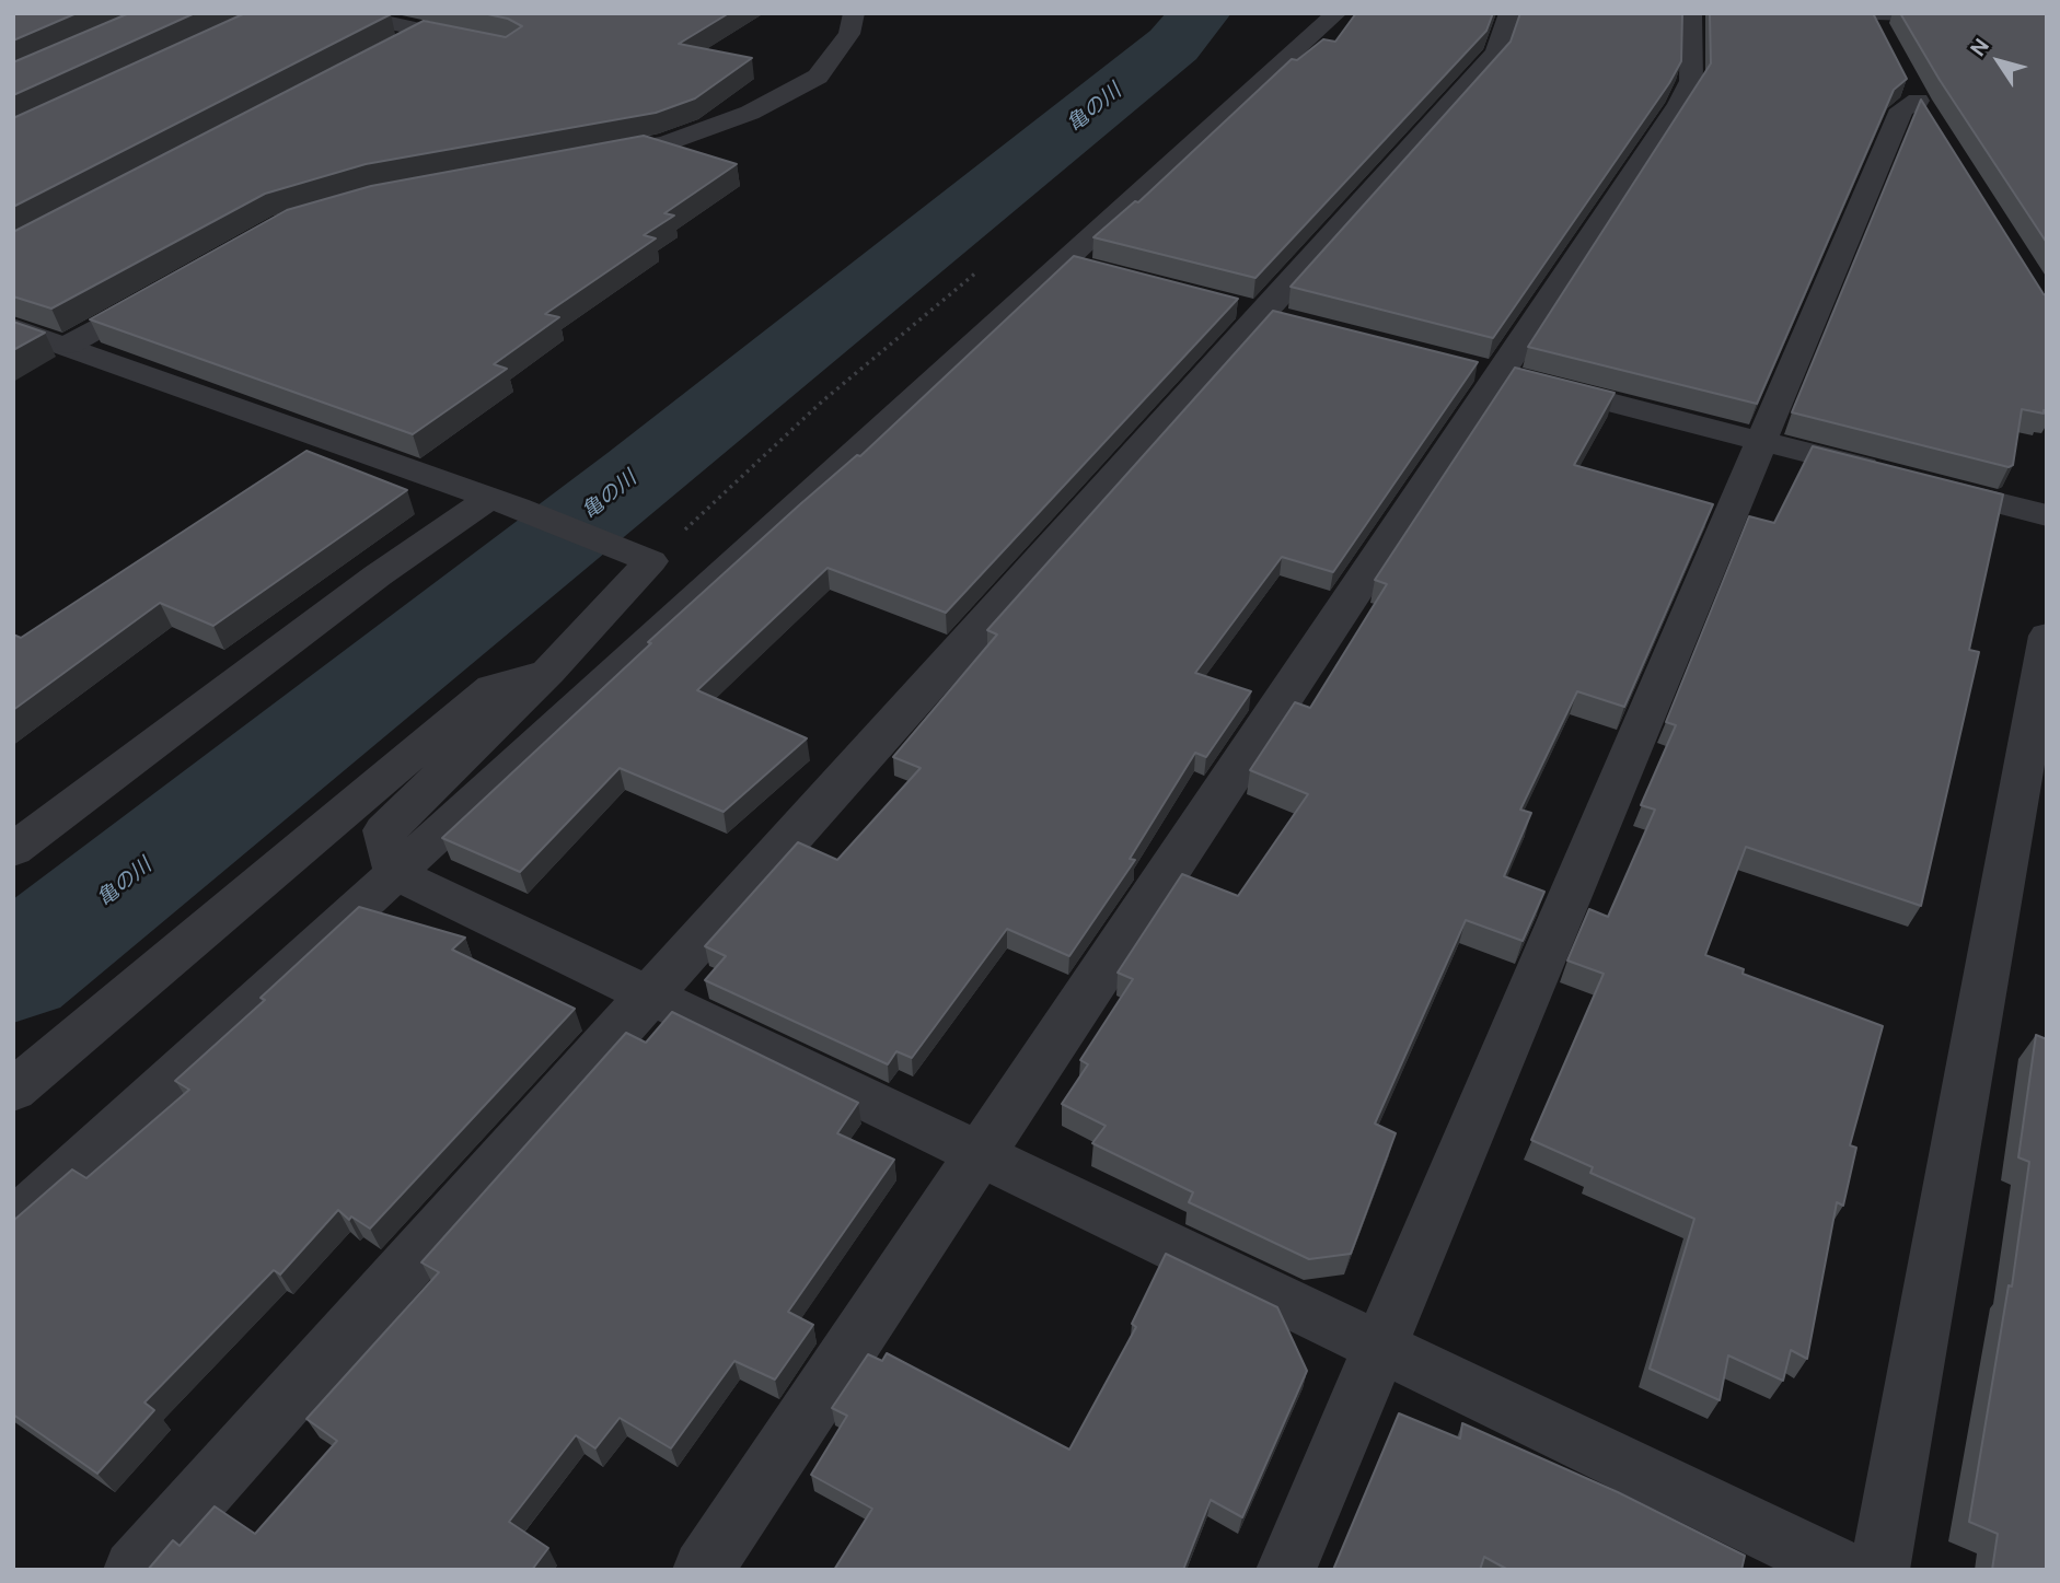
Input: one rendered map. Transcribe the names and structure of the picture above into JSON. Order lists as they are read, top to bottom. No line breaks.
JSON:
{"water":["亀の川"],"north":"top left"}
